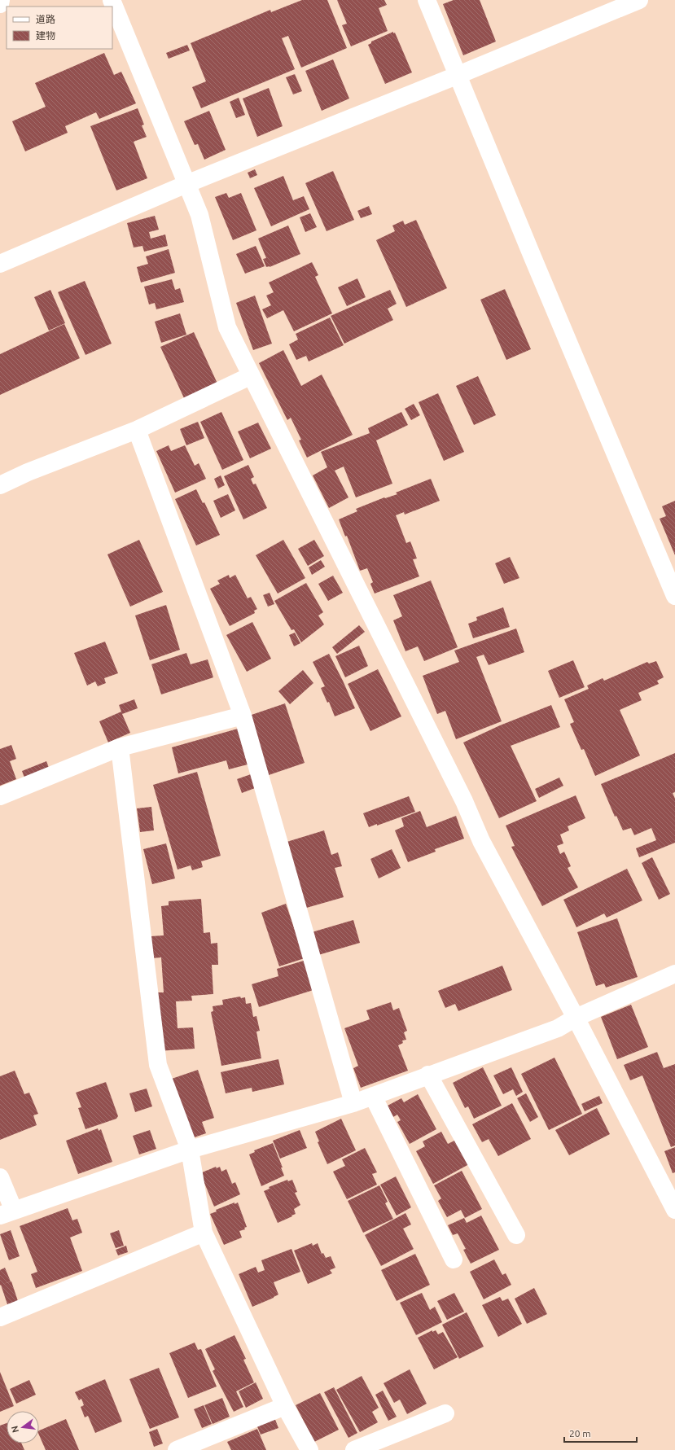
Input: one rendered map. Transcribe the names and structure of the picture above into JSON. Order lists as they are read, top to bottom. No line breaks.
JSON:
{"legend":["道路","建物"],"scale_bar":"20 m","north":"left"}
